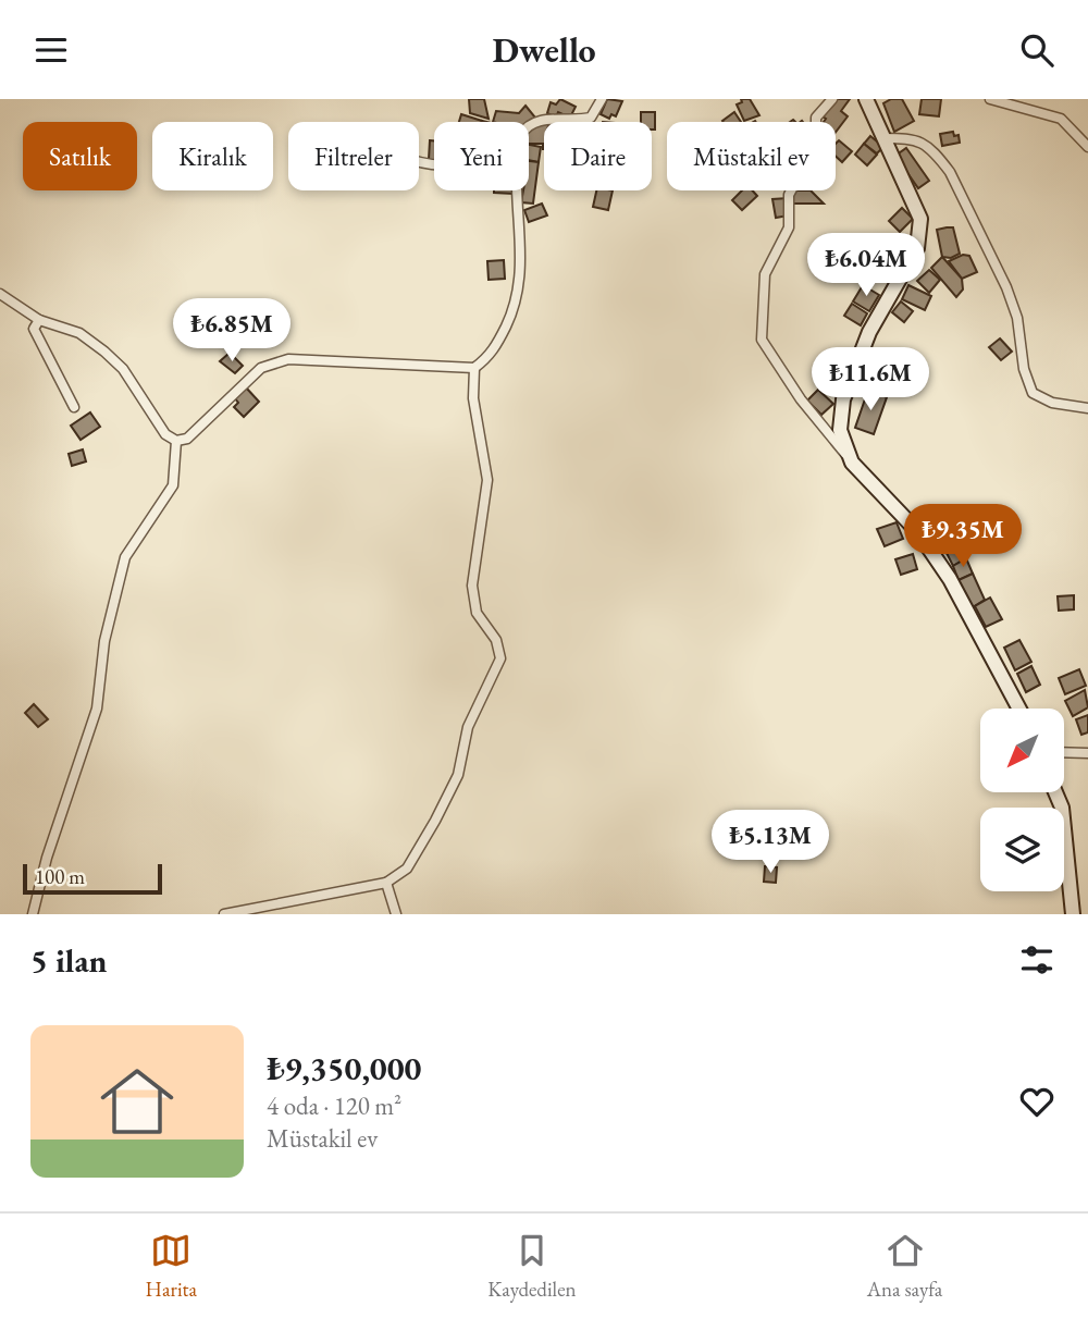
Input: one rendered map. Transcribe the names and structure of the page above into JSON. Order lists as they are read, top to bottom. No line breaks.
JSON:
{"scale_bar":"100 m","north":"bottom left","page":{"header":"Dwello","chip":["Satılık","Kiralık","Filtreler","Yeni","Daire","Müstakil ev"],"price":["₺6.04M","₺6.85M","₺11.6M","₺9.35M","₺5.13M"],"scale":"100 m","heading":"5 ilan","list":[{"name":"₺9,350,000","note":"4 oda · 120 m² · Müstakil ev"}],"tabs":["Harita","Kaydedilen","Ana sayfa"]}}
